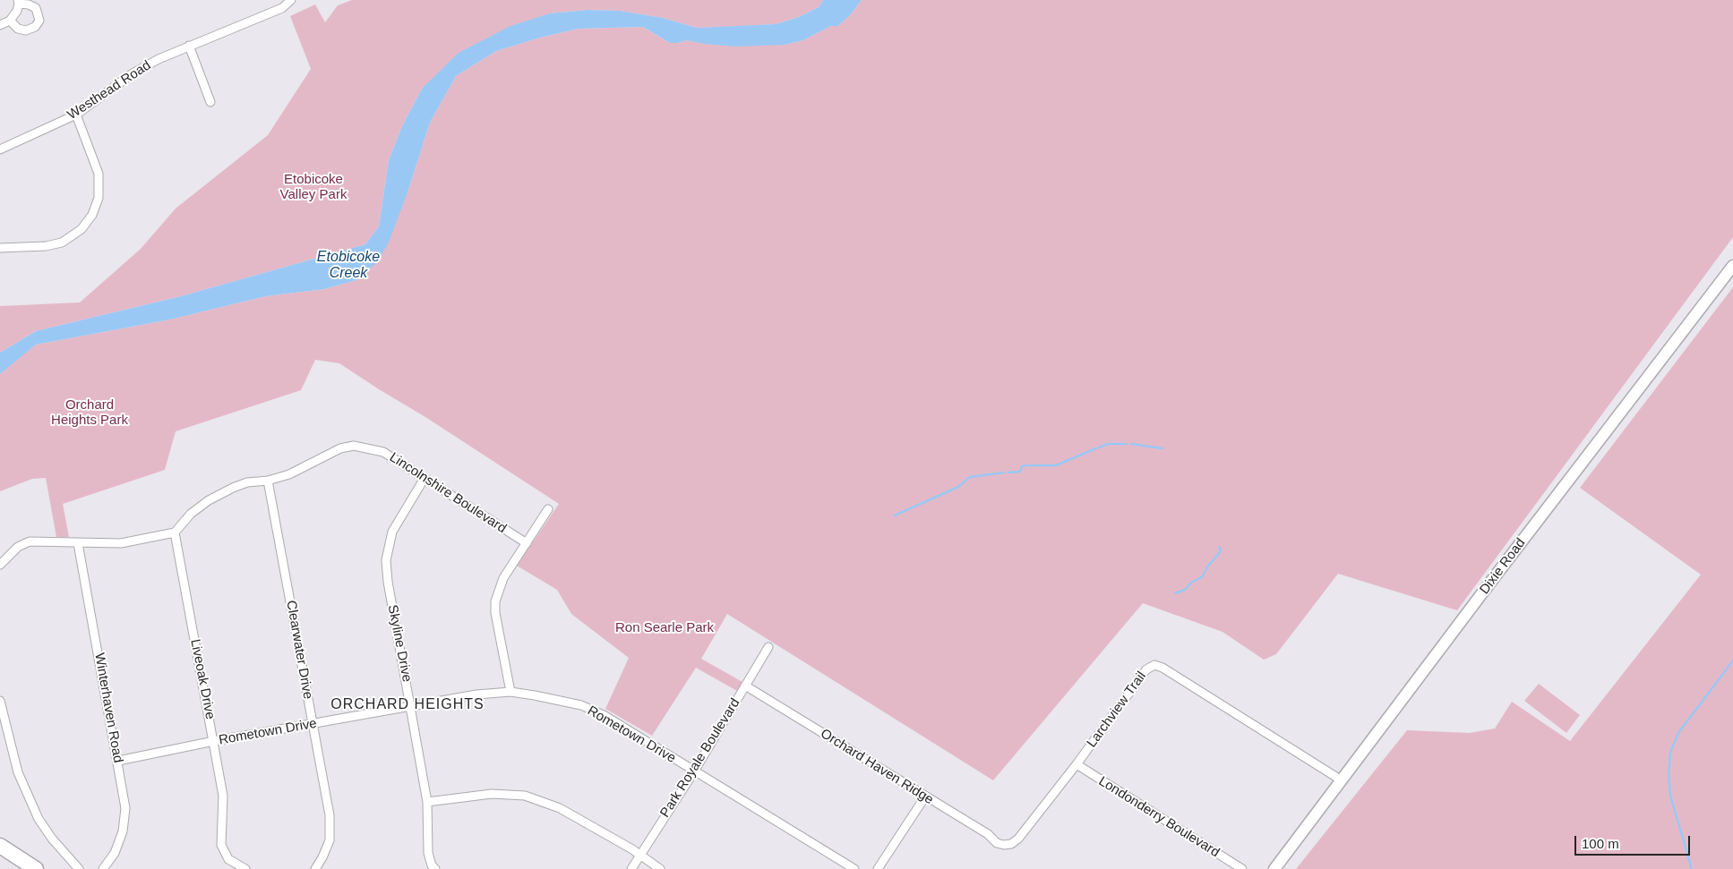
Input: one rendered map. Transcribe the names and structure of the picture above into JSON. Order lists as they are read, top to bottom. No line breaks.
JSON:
{"streets":{"main road":["Dixie Road"],"street":["Westhead Road","Lincolnshire Boulevard","Skyline Drive","Clearwater Drive","Liveoak Drive","Winterhaven Road","Larchview Trail","Rometown Drive","Park Royale Boulevard","Orchard Haven Ridge","Londonderry Boulevard"]},"crossings":[["Lincolnshire Boulevard","Skyline Drive"],["Lincolnshire Boulevard","Clearwater Drive"],["Lincolnshire Boulevard","Liveoak Drive"],["Dixie Road","Larchview Trail"],["Skyline Drive","Rometown Drive"],["Clearwater Drive","Rometown Drive"],["Liveoak Drive","Rometown Drive"],["Winterhaven Road","Rometown Drive"],["Larchview Trail","Orchard Haven Ridge"],["Larchview Trail","Londonderry Boulevard"],["Rometown Drive","Park Royale Boulevard"],["Park Royale Boulevard","Orchard Haven Ridge"]],"districts":["ORCHARD HEIGHTS"],"water":["Etobicoke Creek"],"parks":["Etobicoke Valley Park","Orchard Heights Park","Ron Searle Park"],"scale_bar":"100 m"}
